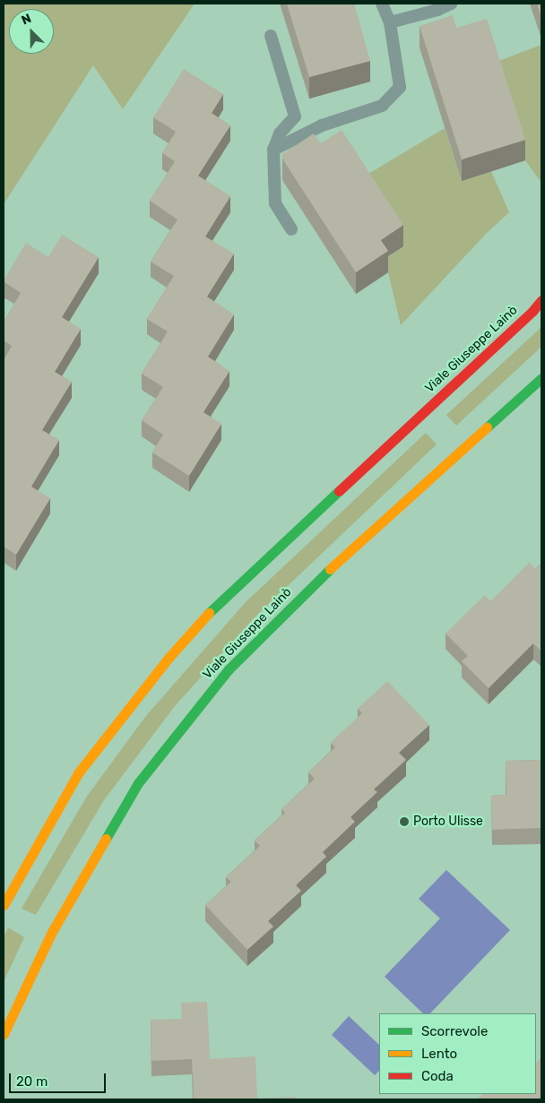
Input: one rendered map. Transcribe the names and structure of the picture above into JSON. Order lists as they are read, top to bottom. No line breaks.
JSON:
{"streets":{"main road":["Viale Giuseppe Lainò"]},"places":["Porto Ulisse"],"legend":["Scorrevole","Lento","Coda"],"scale_bar":"20 m","north":"top left"}
